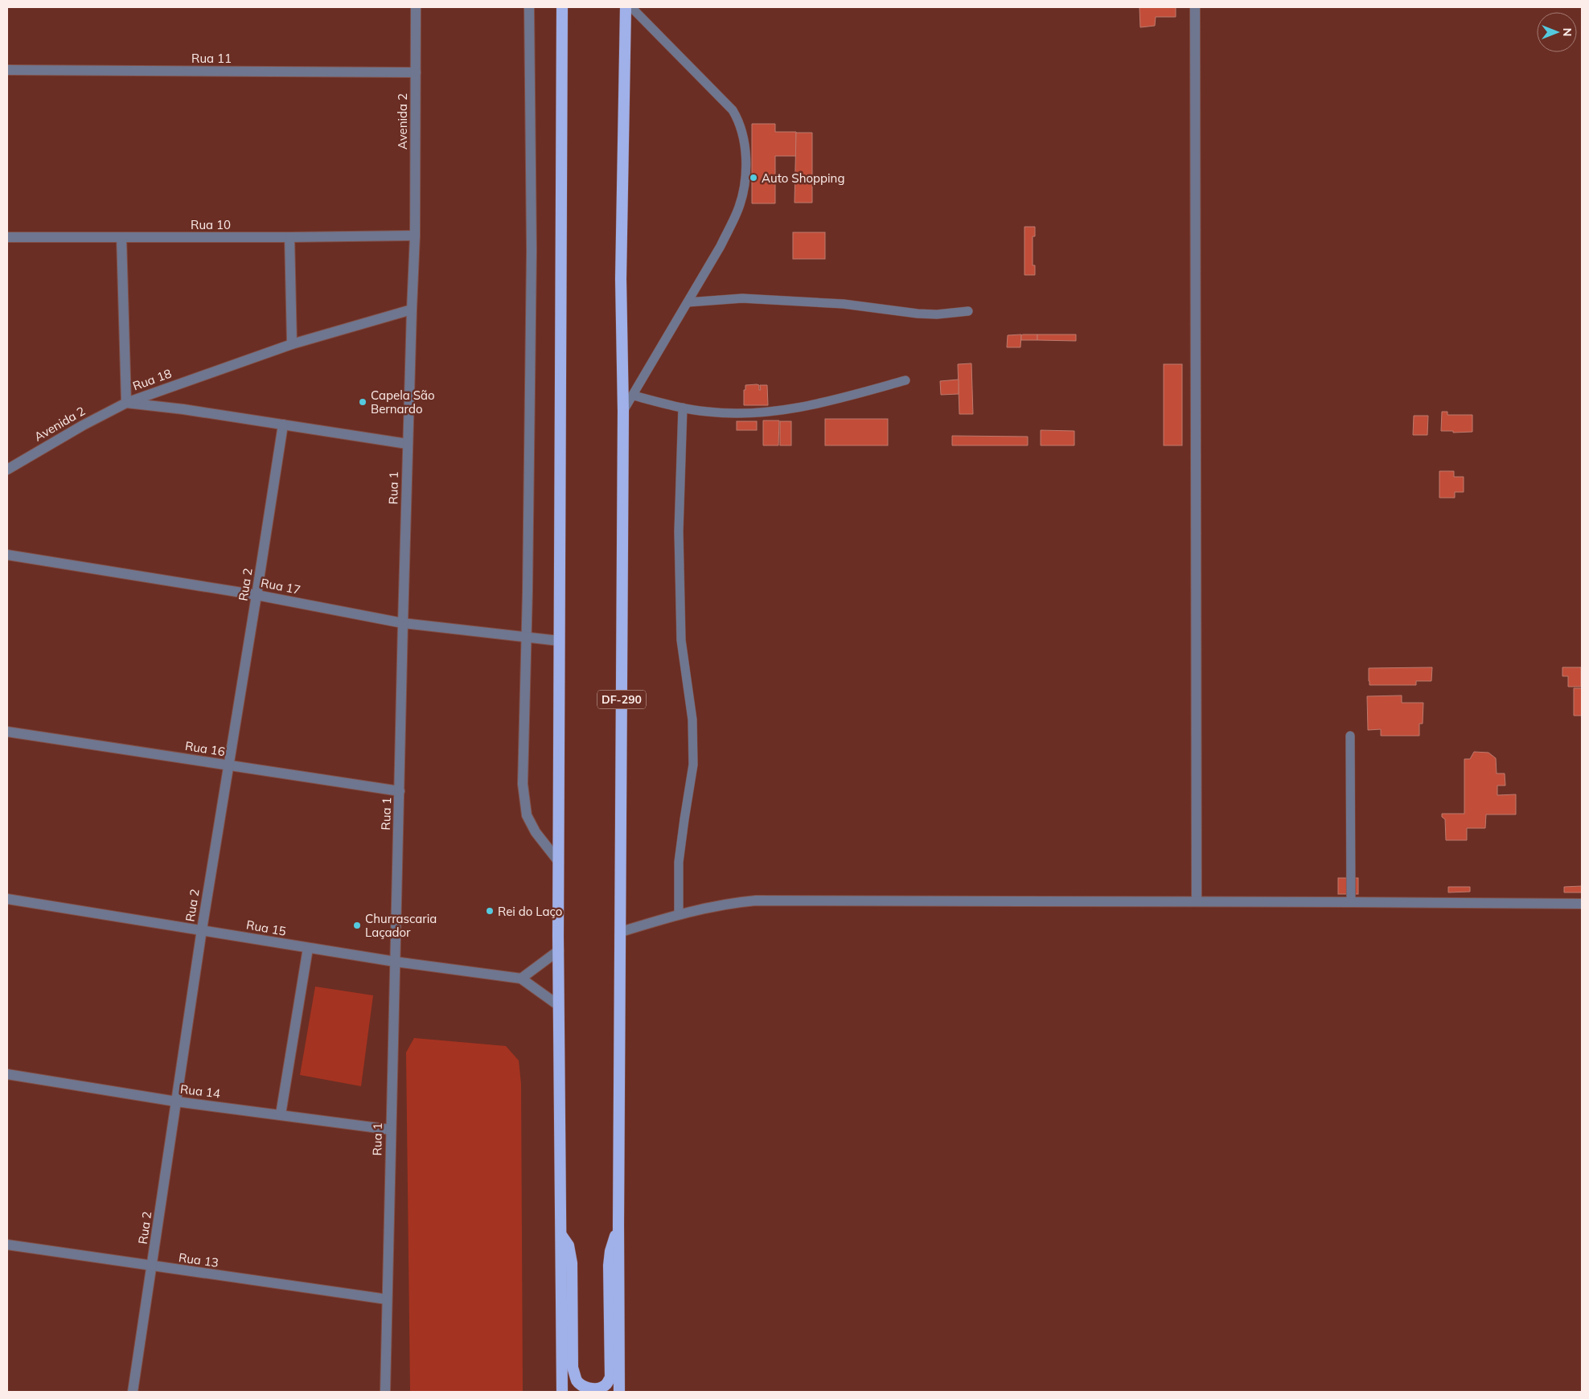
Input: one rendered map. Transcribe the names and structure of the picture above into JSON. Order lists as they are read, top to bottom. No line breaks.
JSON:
{"streets":{"highway":["DF-290"],"street":["Rua 11","Avenida 2","Rua 10","Rua 18","Rua 1","Rua 2","Rua 17","Rua 16","Rua 15","Rua 14","Rua 13"]},"crossings":[["Rua 11","Avenida 2"],["Avenida 2","Rua 10"],["Avenida 2","Rua 18"],["Avenida 2","Rua 1"],["Rua 10","Rua 1"],["Rua 18","Rua 1"],["Rua 18","Rua 2"],["Rua 1","Rua 17"],["Rua 1","Rua 16"],["Rua 1","Rua 15"],["Rua 1","Rua 14"],["Rua 1","Rua 13"],["Rua 2","Rua 17"],["Rua 2","Rua 16"],["Rua 2","Rua 15"],["Rua 2","Rua 14"],["Rua 2","Rua 13"]],"places":["Auto Shopping","Capela São Bernardo","Rei do Laço","Churrascaria Laçador"],"north":"right"}
